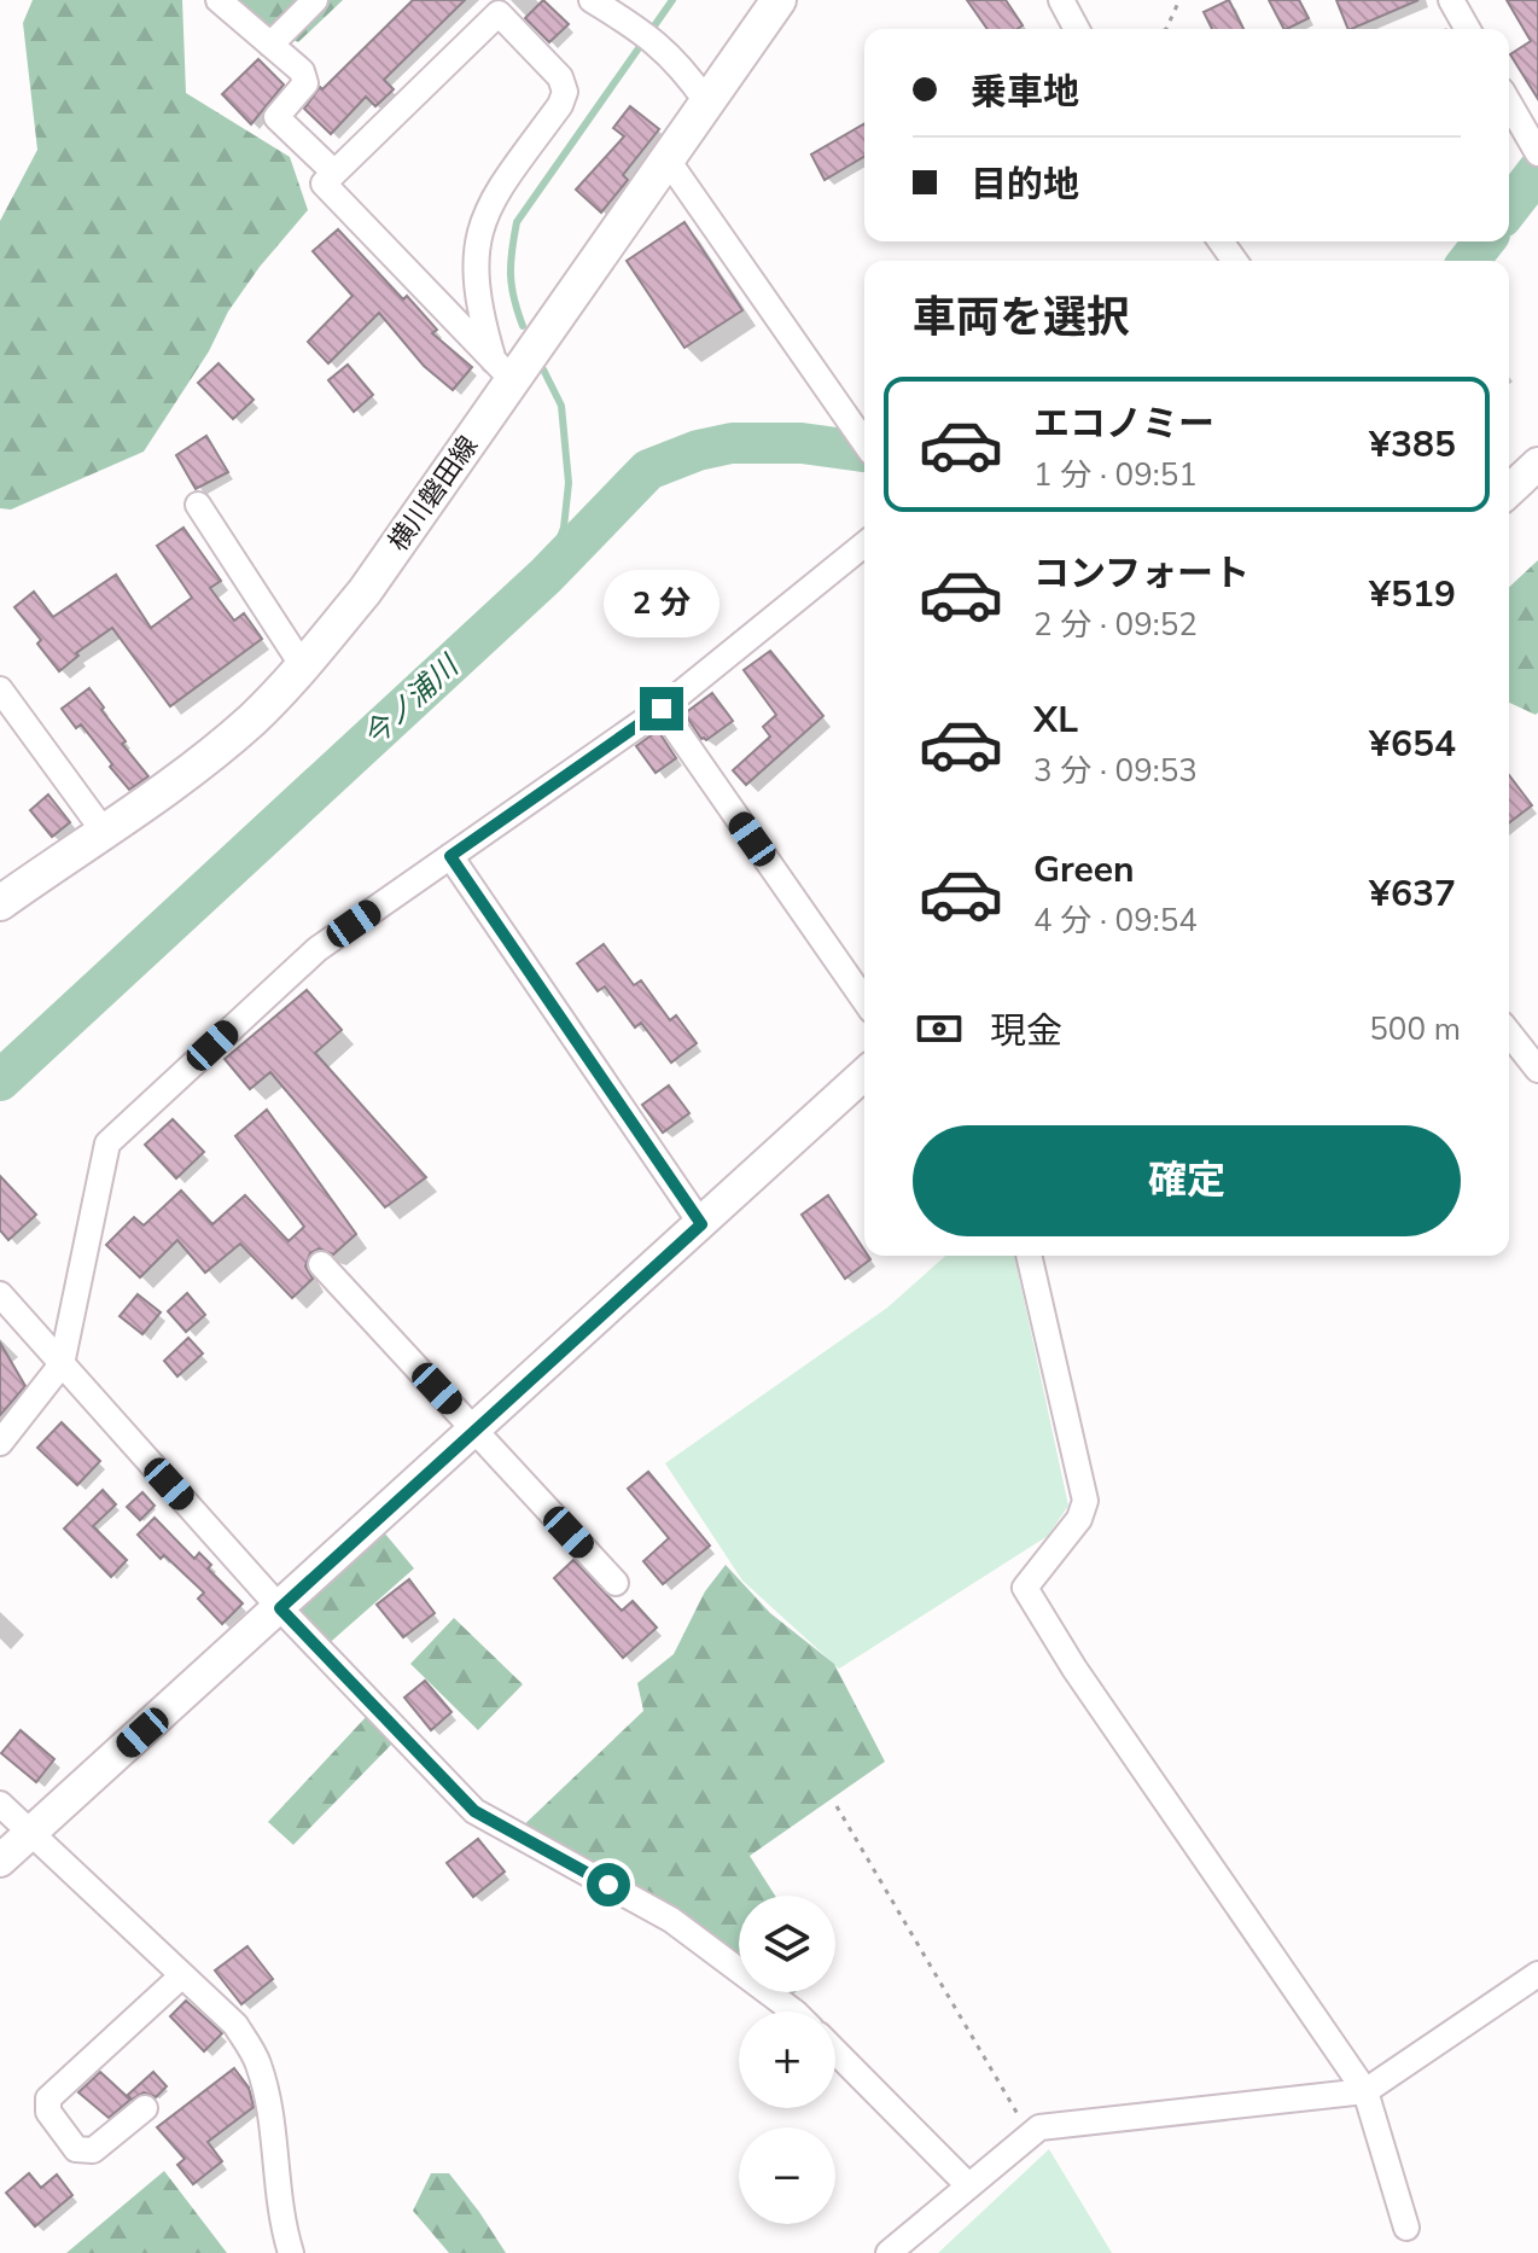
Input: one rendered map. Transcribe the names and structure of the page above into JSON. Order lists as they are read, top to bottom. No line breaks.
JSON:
{"streets":{"main road":["横川磐田線"]},"water":["今ノ浦川"],"page":{"banner":["乗車地","目的地"],"heading":"車両を選択","list":[{"name":"エコノミー","note":"1 分 · 09:51","value":"¥385"},{"name":"コンフォート","note":"2 分 · 09:52","value":"¥519"},{"name":"XL","note":"3 分 · 09:53","value":"¥654"},{"name":"Green","note":"4 分 · 09:54","value":"¥637"}],"bubble":"2 分","pay":["現金","500 m"],"buttons":"確定","map_buttons":["+","−"]}}
